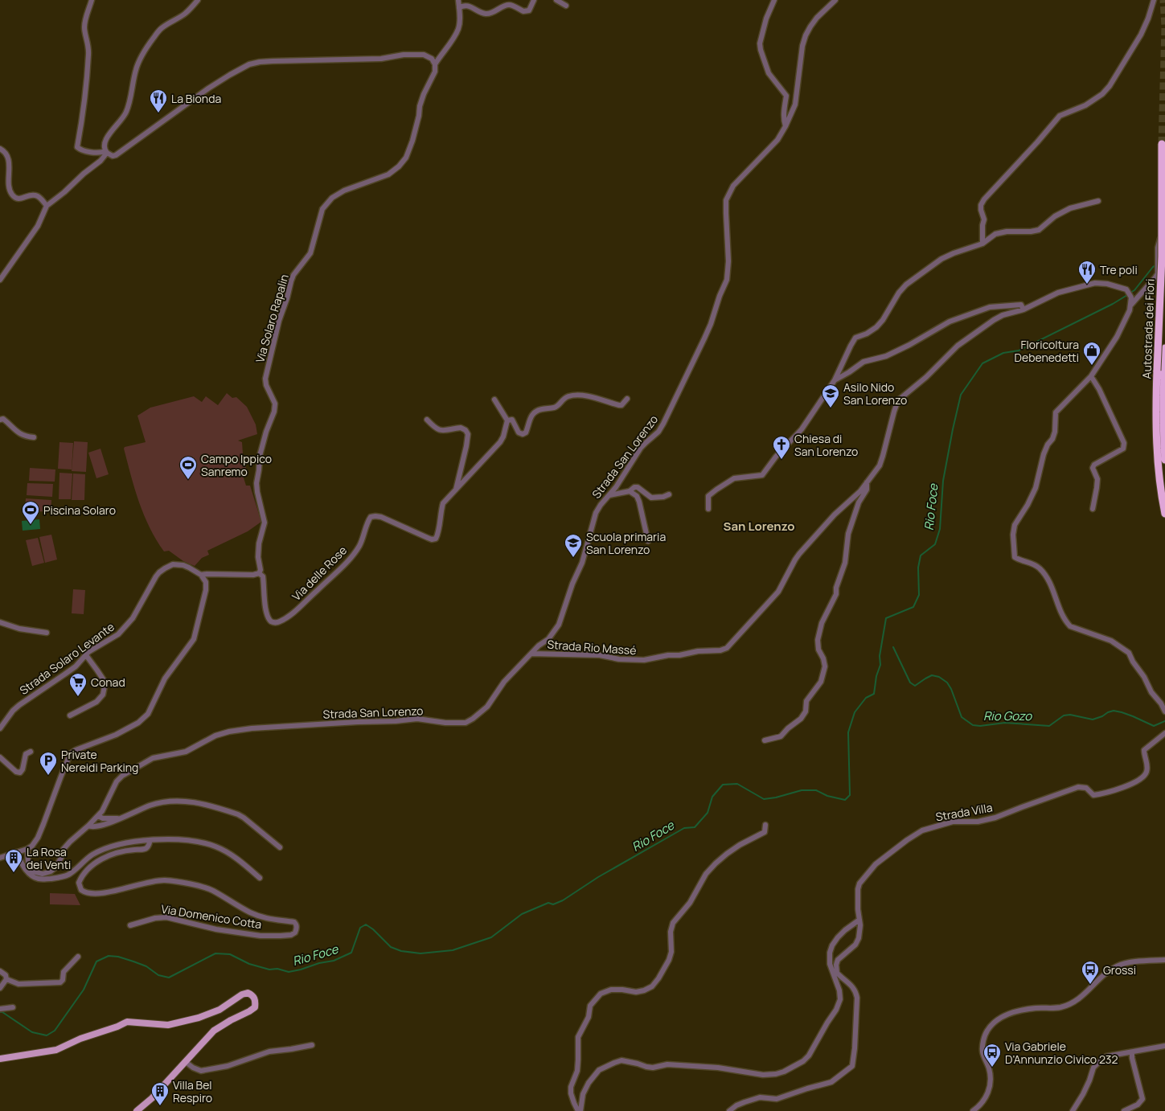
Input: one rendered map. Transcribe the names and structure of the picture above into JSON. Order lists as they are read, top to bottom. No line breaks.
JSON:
{"streets":{"highway":["Autostrada dei Fiori"],"street":["Via Solaro Rapalin","Strada San Lorenzo","Via delle Rose","Strada Rio Massé","Strada Solaro Levante","Strada Villa","Via Domenico Cotta"]},"crossings":[["Via Solaro Rapalin","Via delle Rose"],["Strada San Lorenzo","Strada Rio Massé"]],"districts":["San Lorenzo"],"water":["Rio Foce","Rio Gozo"],"places":{"restaurant":["La Bionda","Tre poli"],"shop":["Floricoltura Debenedetti"],"school or university":["Asilo Nido San Lorenzo","Scuola primaria San Lorenzo"],"church":["Chiesa di San Lorenzo"],"sports":["Campo Ippico Sanremo","Piscina Solaro"],"supermarket":["Conad"],"parking":["Private Nereidi Parking"],"building":["La Rosa dei Venti","Villa Bel Respiro"],"bus stop":["Grossi","Via Gabriele D'Annunzio Civico 232"]}}
